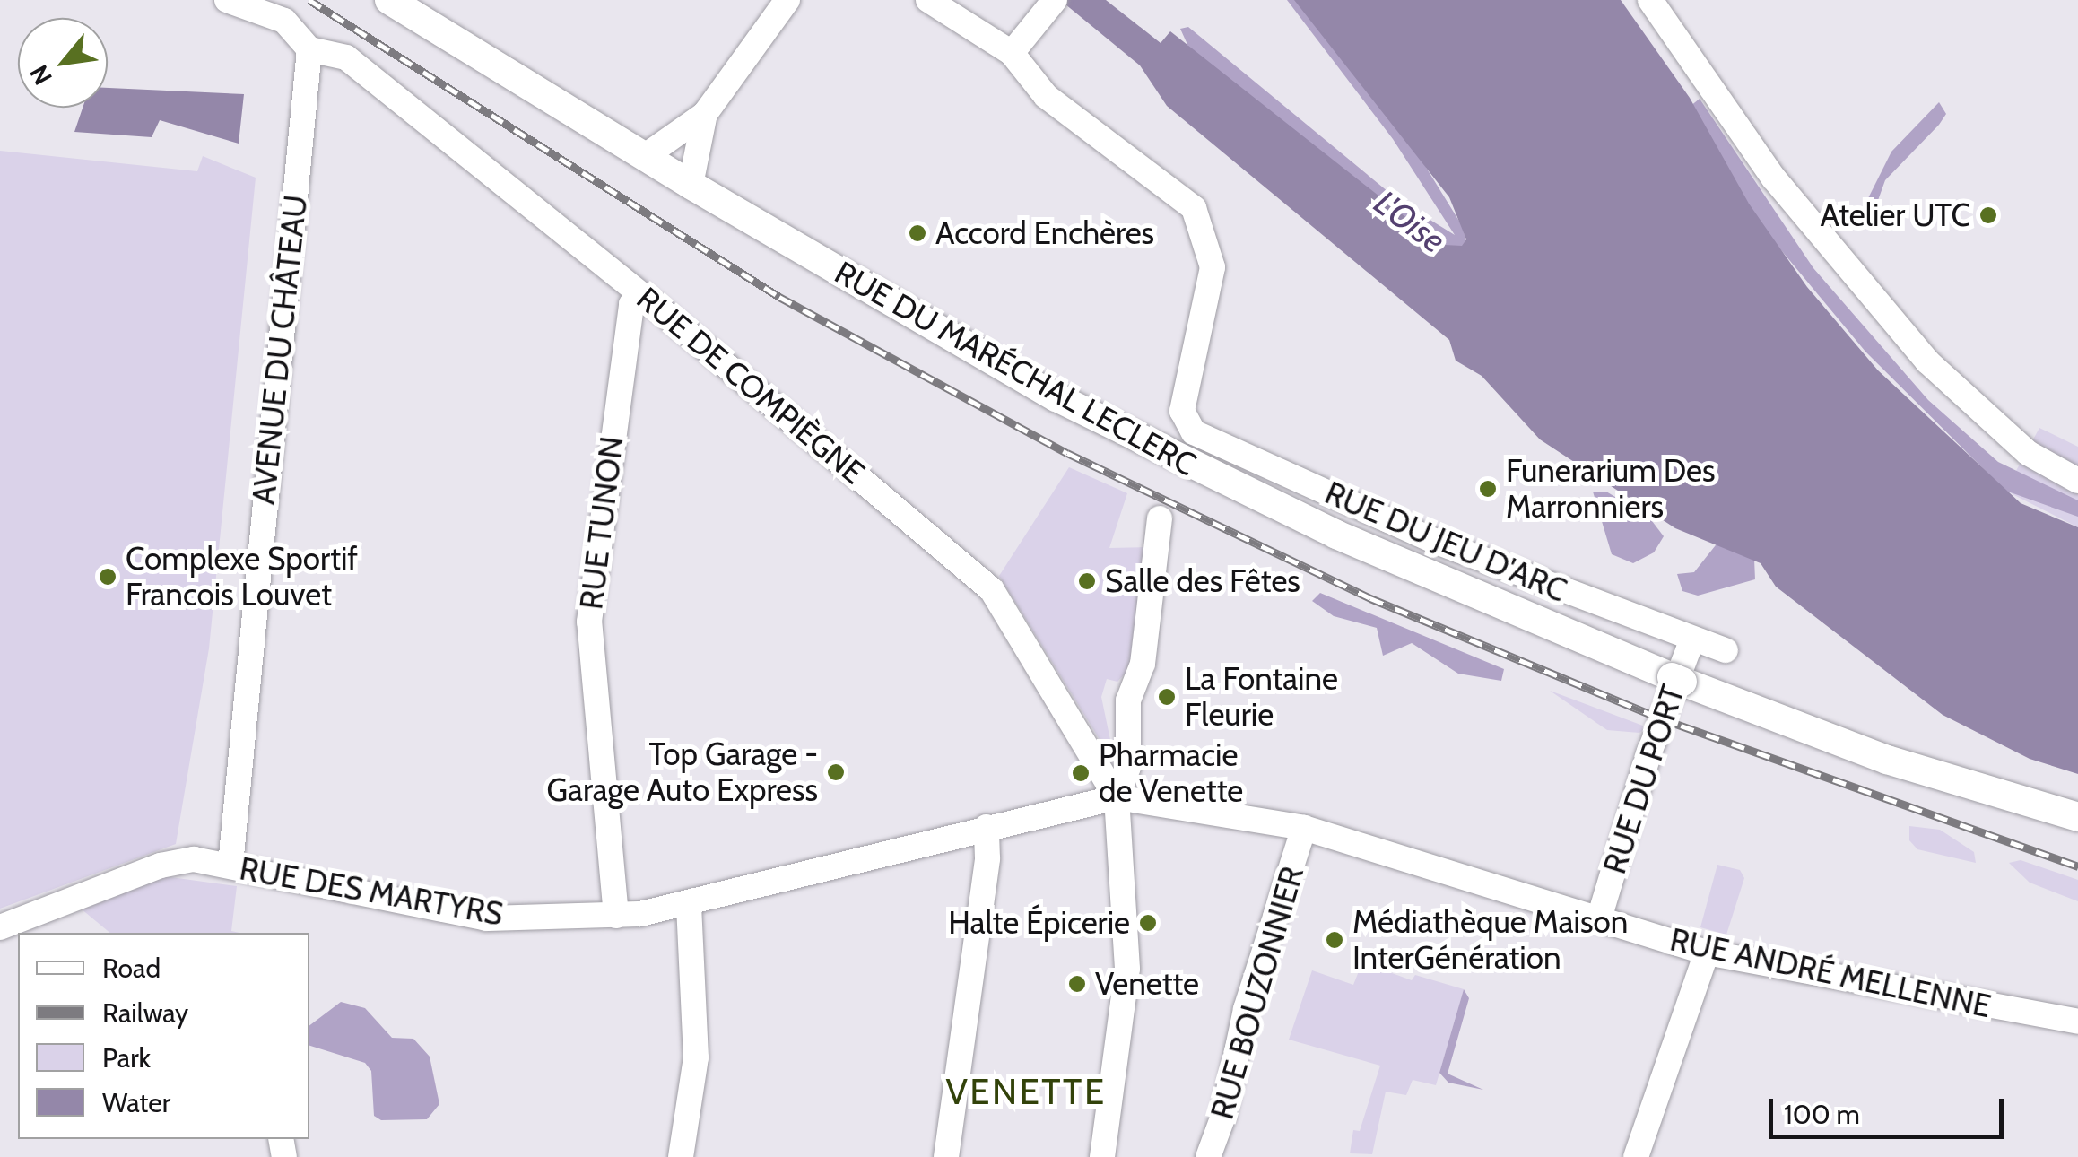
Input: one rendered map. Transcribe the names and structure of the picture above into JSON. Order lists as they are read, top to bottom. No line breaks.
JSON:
{"streets":{"main road":["RUE DU MARÉCHAL LECLERC"],"street":["AVENUE DU CHÂTEAU","RUE DE COMPIÈGNE","RUE TUNON","RUE DU JEU D'ARC","RUE DU PORT","RUE DES MARTYRS","RUE ANDRÉ MELLENNE","RUE BOUZONNIER"]},"crossings":[["AVENUE DU CHÂTEAU","RUE DE COMPIÈGNE"],["AVENUE DU CHÂTEAU","RUE DES MARTYRS"],["RUE DE COMPIÈGNE","RUE TUNON"],["RUE DE COMPIÈGNE","RUE DES MARTYRS"],["RUE DE COMPIÈGNE","RUE ANDRÉ MELLENNE"],["RUE TUNON","RUE DES MARTYRS"],["RUE DU JEU D'ARC","RUE DU PORT"],["RUE DU PORT","RUE ANDRÉ MELLENNE"],["RUE DES MARTYRS","RUE ANDRÉ MELLENNE"],["RUE ANDRÉ MELLENNE","RUE BOUZONNIER"]],"districts":["VENETTE"],"water":["L'Oise"],"places":["Atelier UTC","Accord Enchères","Funerarium Des Marronniers","Complexe Sportif Francois Louvet","Salle des Fêtes","La Fontaine Fleurie","Top Garage - Garage Auto Express","Pharmacie de Venette","Halte Épicerie","Médiathèque Maison InterGénération","Venette"],"legend":["Road","Railway","Park","Water"],"scale_bar":"100 m","north":"bottom left"}
